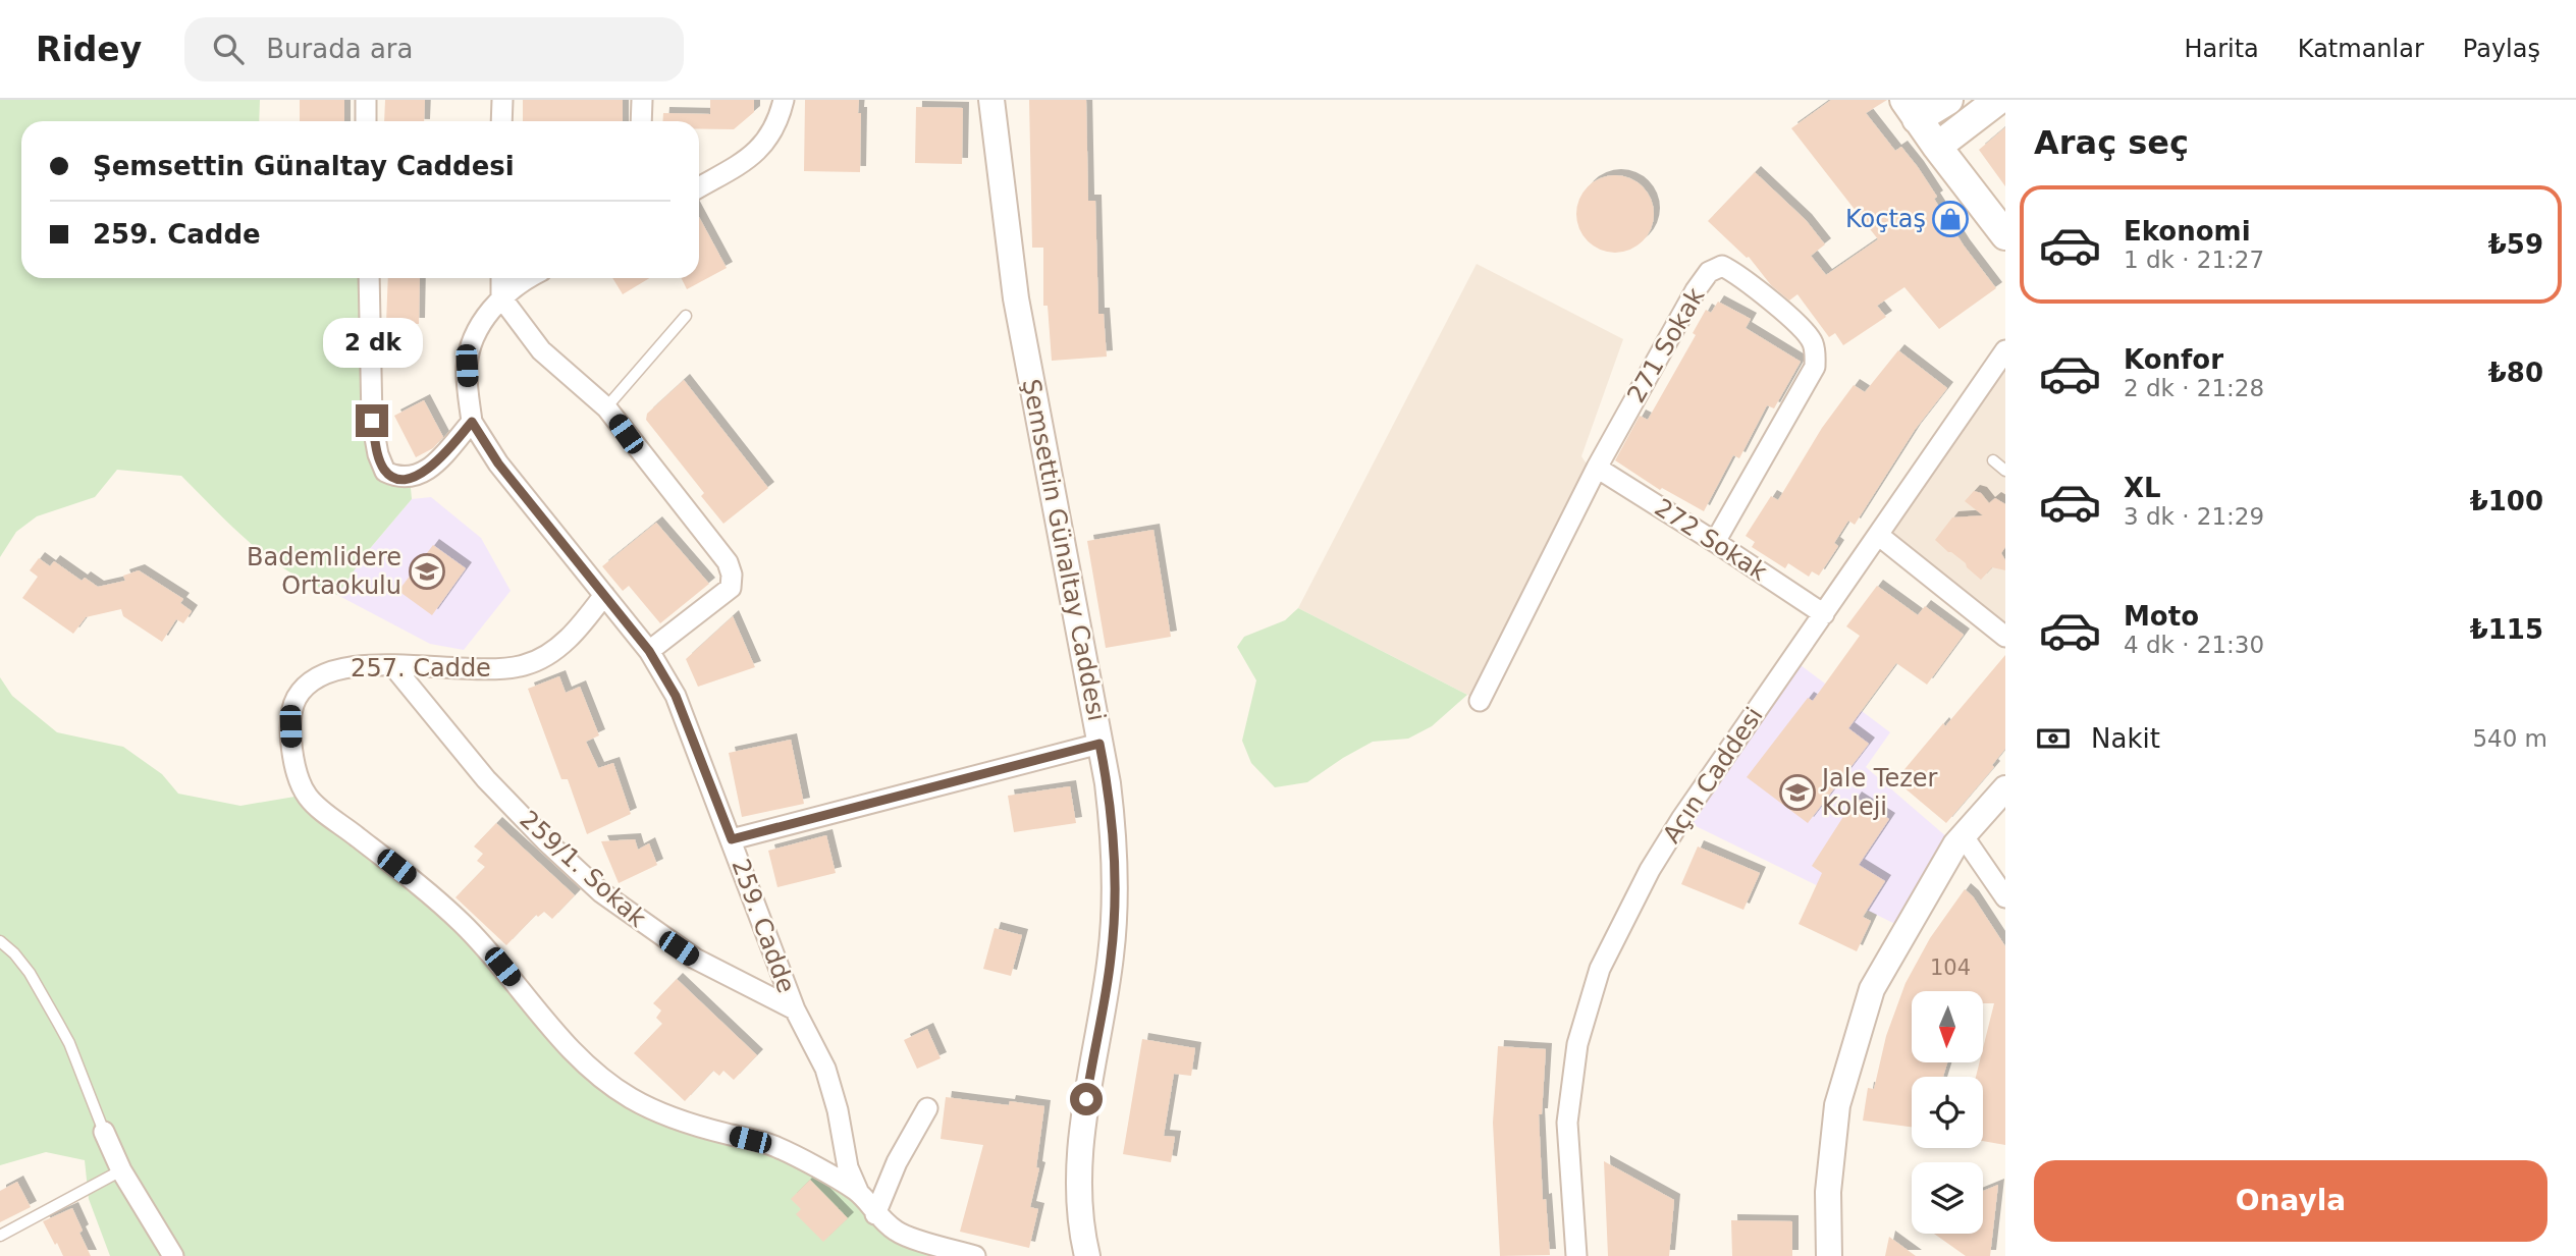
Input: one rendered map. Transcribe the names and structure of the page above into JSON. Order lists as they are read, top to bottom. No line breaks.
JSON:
{"streets":{"street":["271 Sokak","272 Sokak","Şemsettin Günaltay Caddesi","257. Cadde","Açın Caddesi","259/1. Sokak","259. Cadde"]},"crossings":[["271 Sokak","272 Sokak"],["272 Sokak","Açın Caddesi"],["257. Cadde","259/1. Sokak"],["257. Cadde","259. Cadde"],["259/1. Sokak","259. Cadde"]],"places":{"shop":["Koçtaş"],"school or university":["Bademlidere Ortaokulu","Jale Tezer Koleji"]},"house_numbers":["104"],"north":"bottom","page":{"header":"Ridey","search":"Burada ara","nav":["Harita","Katmanlar","Paylaş"],"heading":"Araç seç","banner":["Şemsettin Günaltay Caddesi","259. Cadde"],"list":[{"name":"Ekonomi","note":"1 dk · 21:27","value":"₺59"},{"name":"Konfor","note":"2 dk · 21:28","value":"₺80"},{"name":"XL","note":"3 dk · 21:29","value":"₺100"},{"name":"Moto","note":"4 dk · 21:30","value":"₺115"}],"bubble":"2 dk","pay":["Nakit","540 m"],"buttons":"Onayla"}}
